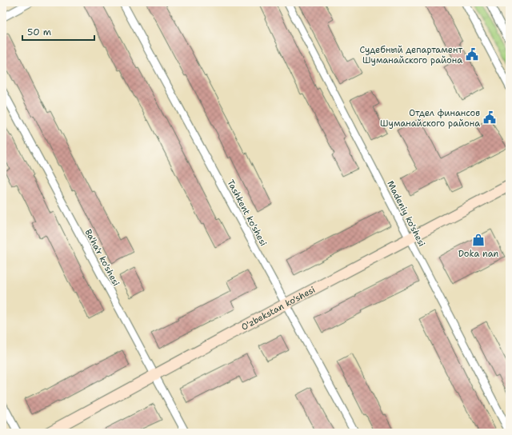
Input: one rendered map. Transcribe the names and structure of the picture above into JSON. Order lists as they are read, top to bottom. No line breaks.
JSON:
{"streets":{"main road":["O'zbekstan ko'shesi"],"street":["Tashkent ko'shesi","Madeniy ko'shesi","Ba'ha'r ko'shesi"]},"crossings":[["Tashkent ko'shesi","O'zbekstan ko'shesi"],["Madeniy ko'shesi","O'zbekstan ko'shesi"],["Ba'ha'r ko'shesi","O'zbekstan ko'shesi"]],"places":{"public building":["Судебный департамент Шуманайского района","Отдел финансов Шуманайского района"],"shop":["Doka nan"]},"scale_bar":"50 m"}
